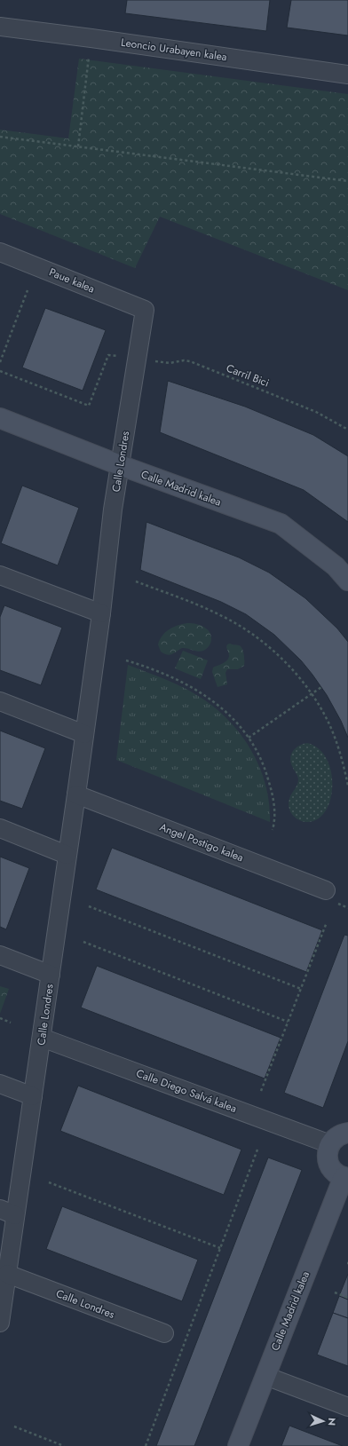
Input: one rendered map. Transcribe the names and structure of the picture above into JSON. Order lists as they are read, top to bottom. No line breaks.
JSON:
{"streets":{"street":["Leoncio Urabayen kalea","Paue kalea","Calle Londres","Calle Madrid kalea","Angel Postigo kalea","Calle Diego Salvá kalea"],"path":["Carril Bici"]},"crossings":[["Paue kalea","Calle Londres"],["Carril Bici","Calle Londres"],["Calle Londres","Calle Madrid kalea"],["Calle Londres","Angel Postigo kalea"],["Calle Londres","Calle Diego Salvá kalea"]],"north":"right"}
